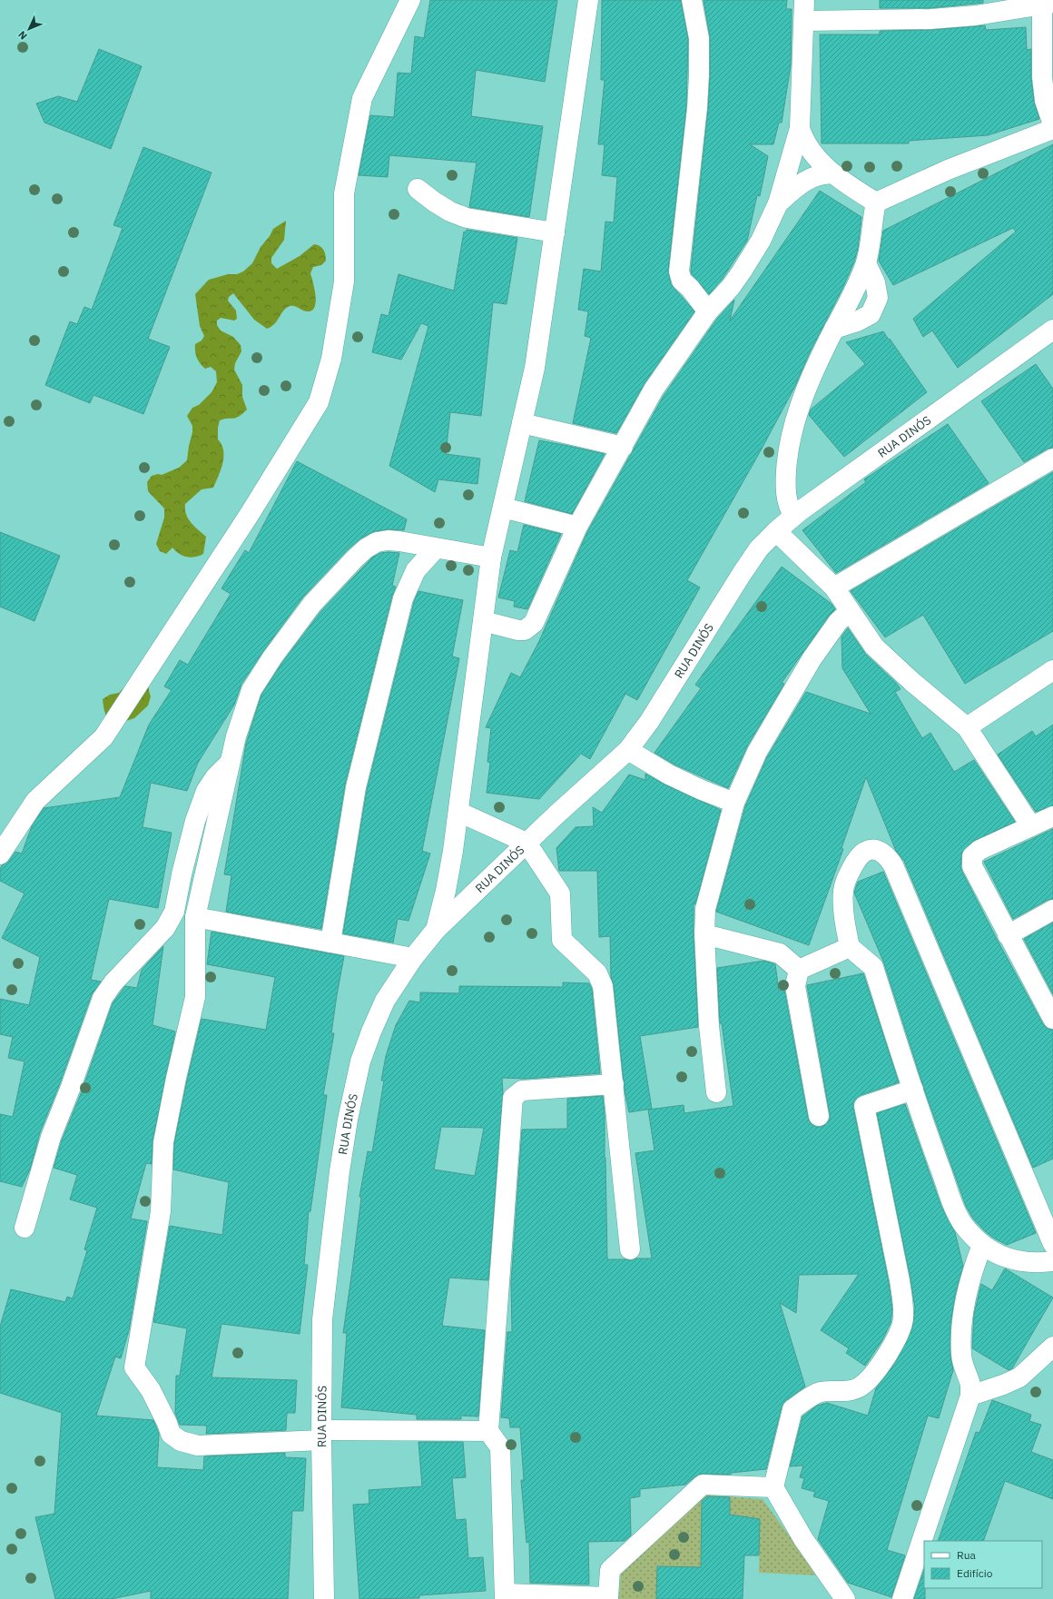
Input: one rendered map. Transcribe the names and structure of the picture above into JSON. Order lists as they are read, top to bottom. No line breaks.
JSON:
{"streets":{"street":["RUA DINÓS"]},"legend":["Rua","Edifício"],"north":"bottom left"}
